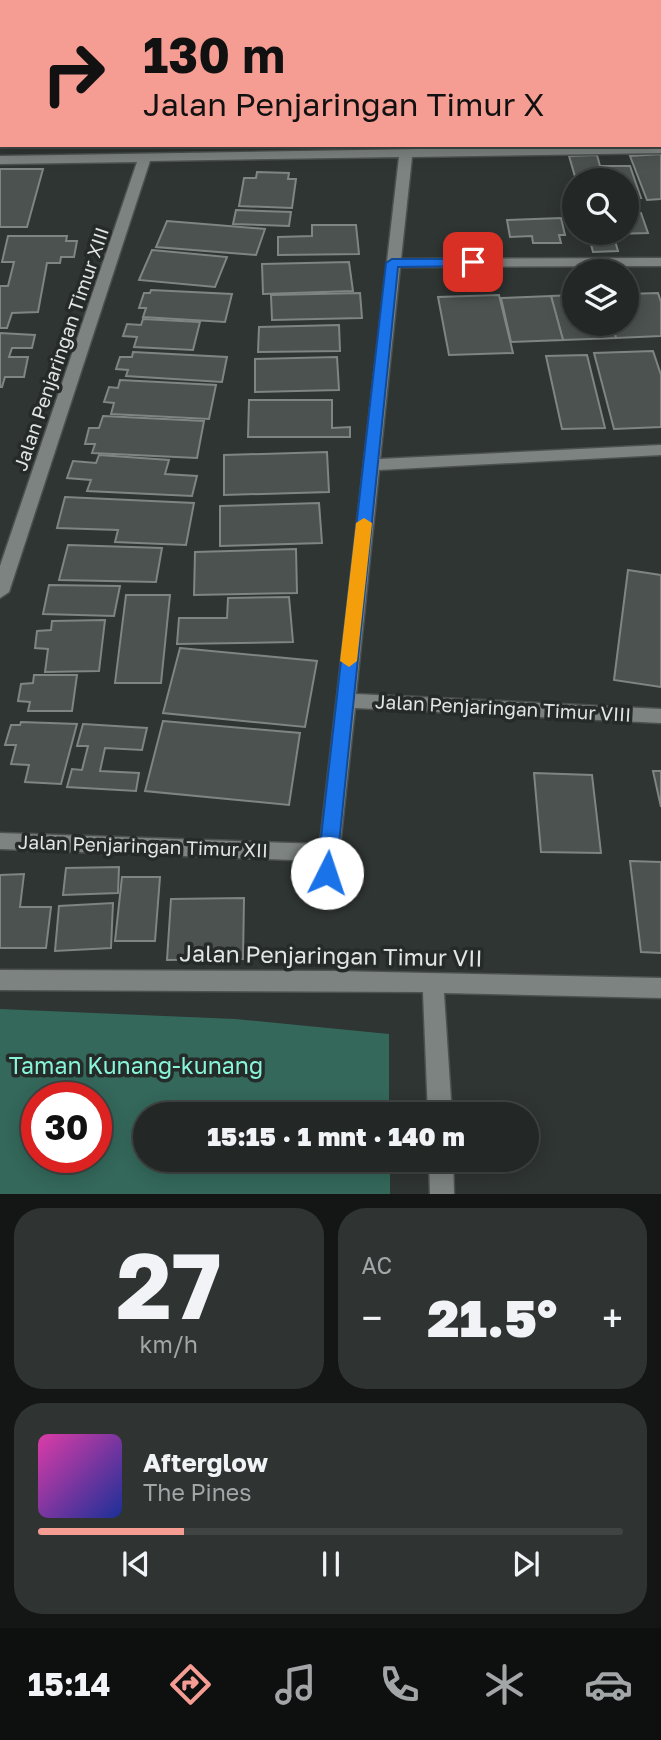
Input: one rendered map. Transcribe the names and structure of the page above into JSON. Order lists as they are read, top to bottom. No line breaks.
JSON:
{"streets":{"street":["Jalan Penjaringan Timur XIII","Jalan Penjaringan Timur VIII","Jalan Penjaringan Timur XII","Jalan Penjaringan Timur VII"]},"crossings":[["Jalan Penjaringan Timur VIII","Jalan Penjaringan Timur XII"]],"parks":["Taman Kunang-kunang"],"page":{"turn":["130 m","Jalan Penjaringan Timur X"],"limit":"30","trip":"15:15 · 1 mnt · 140 m","tile":[["27","km/h"],"AC"],"heat":["−","21.5°","+"],"song":["Afterglow","The Pines"],"tabs":"15:14"}}
